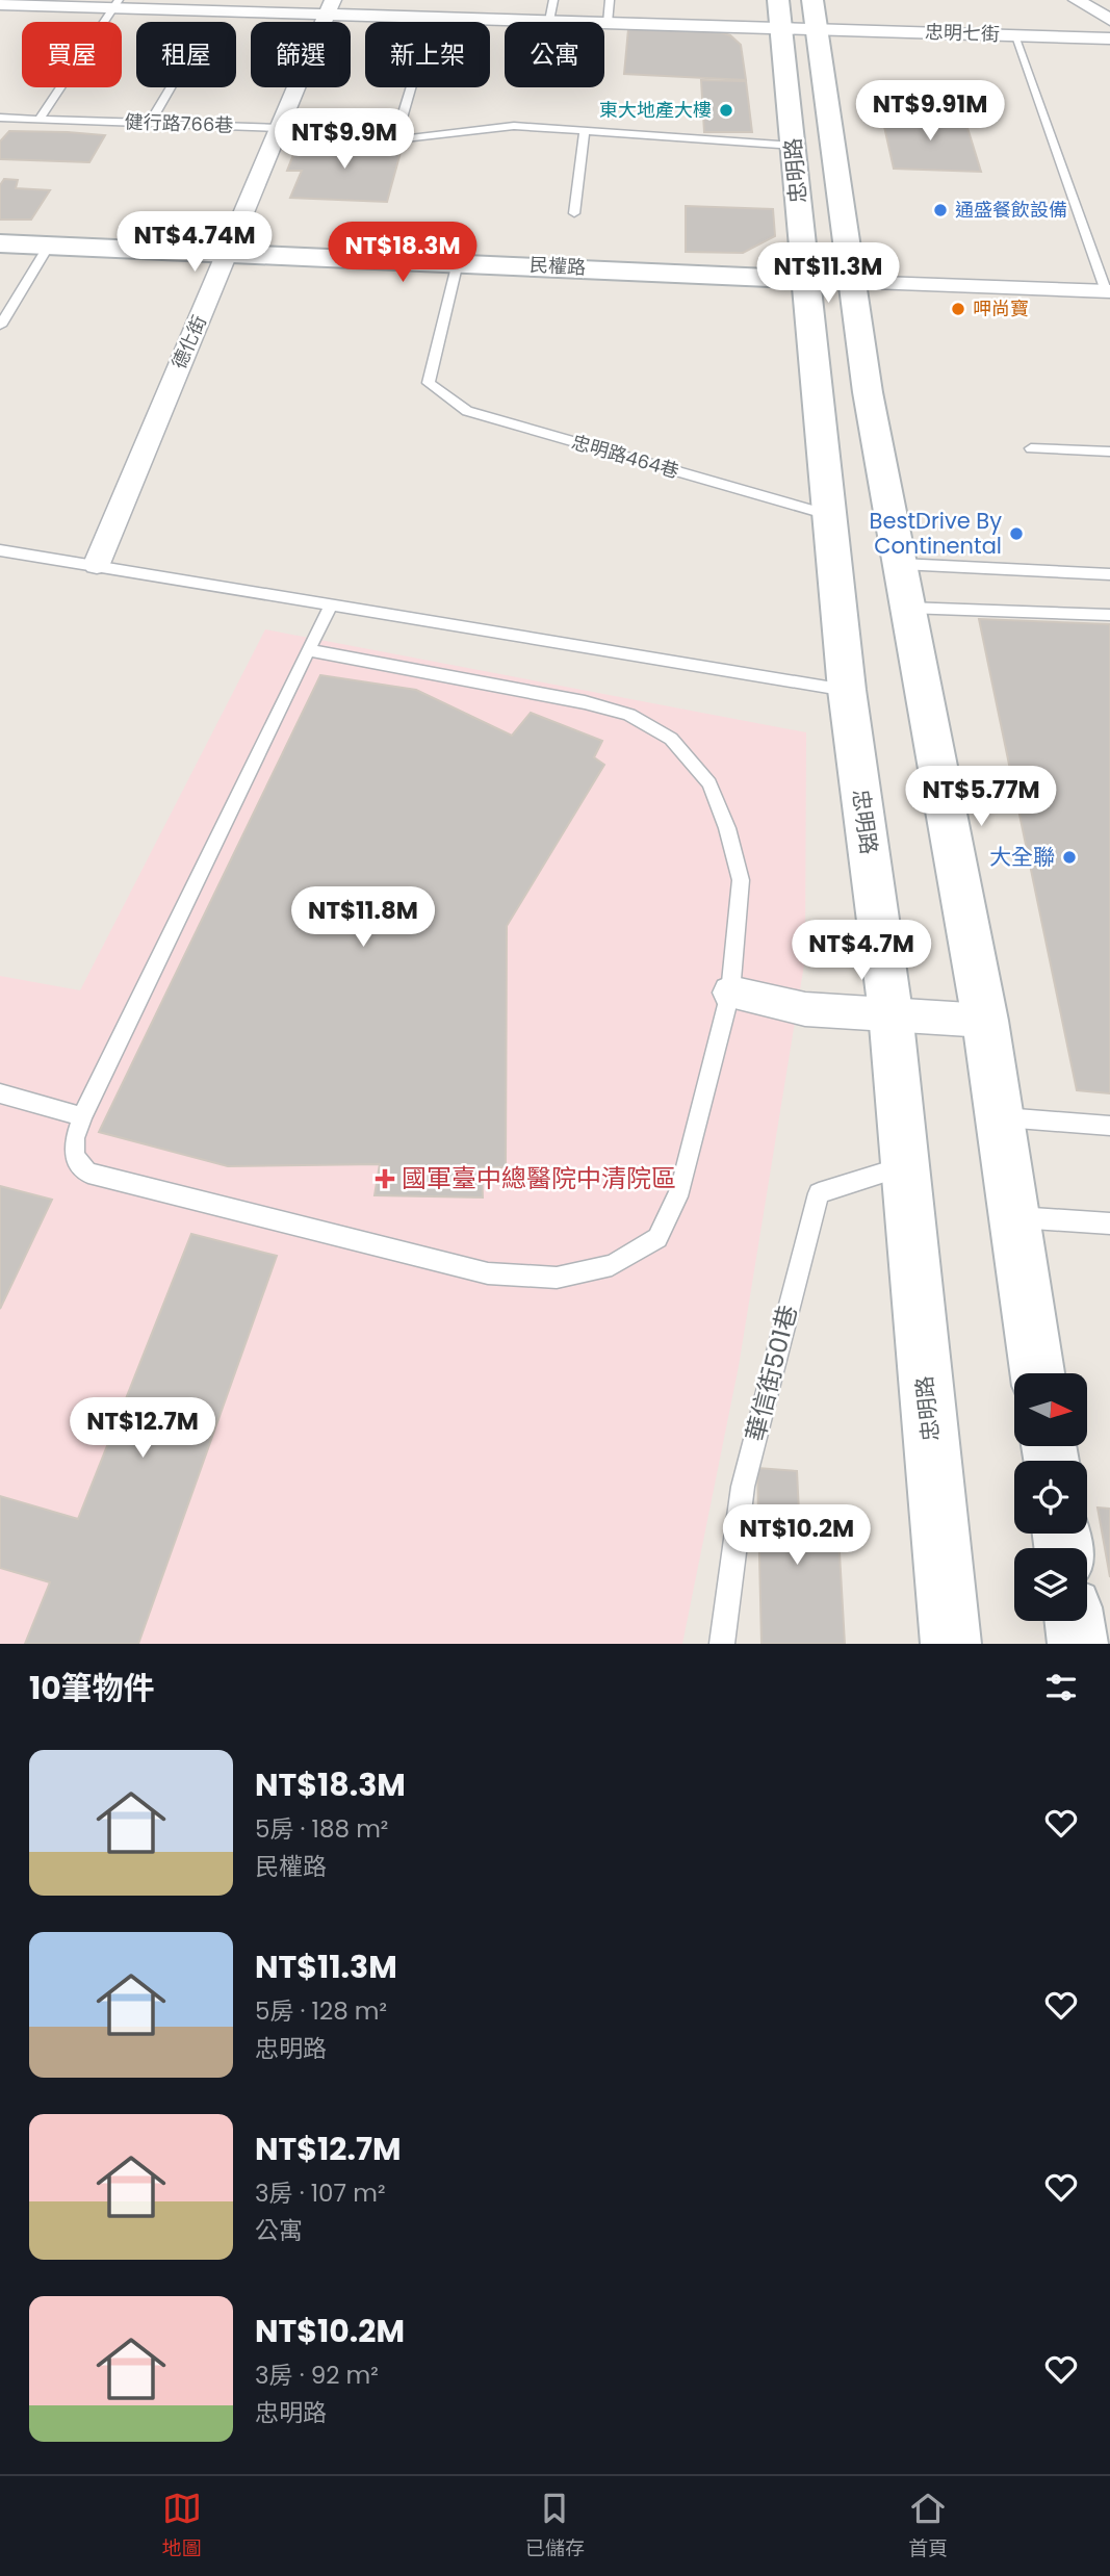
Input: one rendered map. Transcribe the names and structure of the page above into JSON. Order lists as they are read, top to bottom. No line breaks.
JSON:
{"streets":{"main road":["忠明路","民權路"],"street":["忠明七街","德化街"],"lane":["健行路766巷","忠明路464巷","華信街501巷"]},"crossings":[["忠明七街","忠明路"],["忠明七街","德化街"],["健行路766巷","忠明路"],["健行路766巷","德化街"],["忠明路","民權路"],["忠明路","忠明路464巷"],["忠明路","華信街501巷"],["民權路","德化街"],["民權路","忠明路464巷"]],"places":{"other":["東大地產大樓","通盛餐飲設備","呷尚寶","BestDrive By Continental","大全聯"],"health":["國軍臺中總醫院中清院區"]},"north":"right","page":{"chip":["買屋","租屋","篩選","新上架","公寓"],"price":["NT$9.91M","NT$9.9M","NT$4.74M","NT$18.3M","NT$11.3M","NT$5.77M","NT$11.8M","NT$4.7M","NT$12.7M","NT$10.2M"],"heading":"10筆物件","list":[{"name":"NT$18.3M","note":"5房 · 188 m² · 民權路"},{"name":"NT$11.3M","note":"5房 · 128 m² · 忠明路"},{"name":"NT$12.7M","note":"3房 · 107 m² · 公寓"},{"name":"NT$10.2M","note":"3房 · 92 m² · 忠明路"}],"tabs":["地圖","已儲存","首頁"]}}
